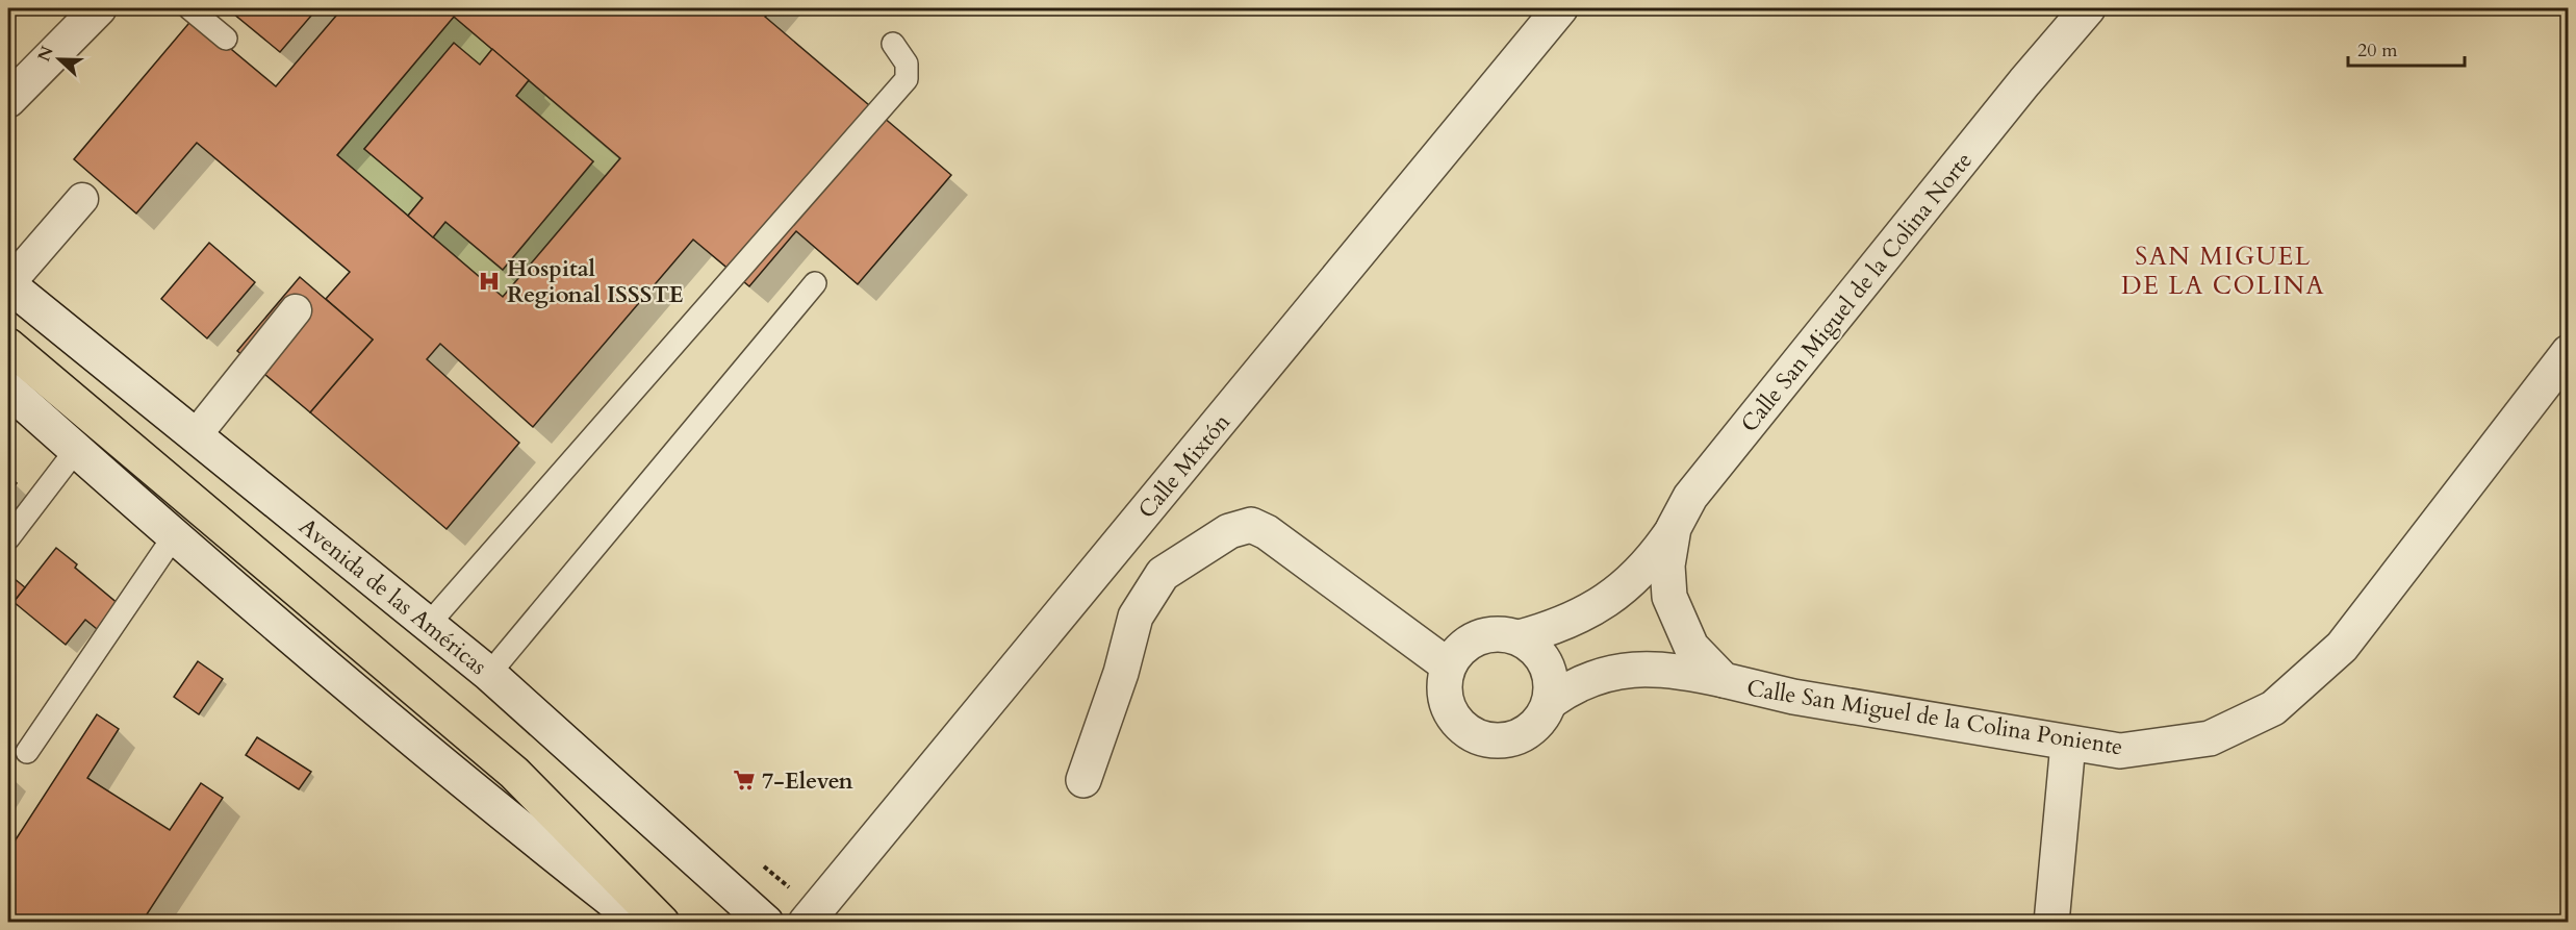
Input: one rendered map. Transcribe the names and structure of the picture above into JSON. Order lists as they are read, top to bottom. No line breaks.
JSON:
{"streets":{"street":["Calle San Miguel de la Colina Norte","Calle Mixtón","Avenida de las Américas","Calle San Miguel de la Colina Poniente"]},"crossings":[["Calle San Miguel de la Colina Norte","Calle San Miguel de la Colina Poniente"]],"districts":["SAN MIGUEL DE LA COLINA"],"places":{"hospital":["Hospital Regional ISSSTE"],"supermarket":["7-Eleven"]},"scale_bar":"20 m","north":"left"}
